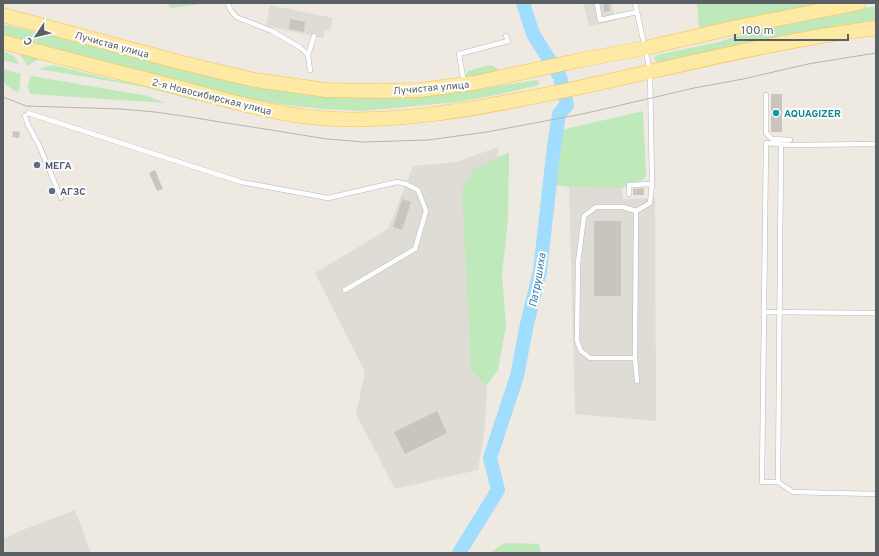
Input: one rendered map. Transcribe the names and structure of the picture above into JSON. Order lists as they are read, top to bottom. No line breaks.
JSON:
{"streets":{"main road":["Лучистая улица","2-я Новосибирская улица"]},"water":["Патрушиха"],"places":["AQUAGIZER","МЕГА","АГЗС"],"scale_bar":"100 m","north":"bottom left"}
